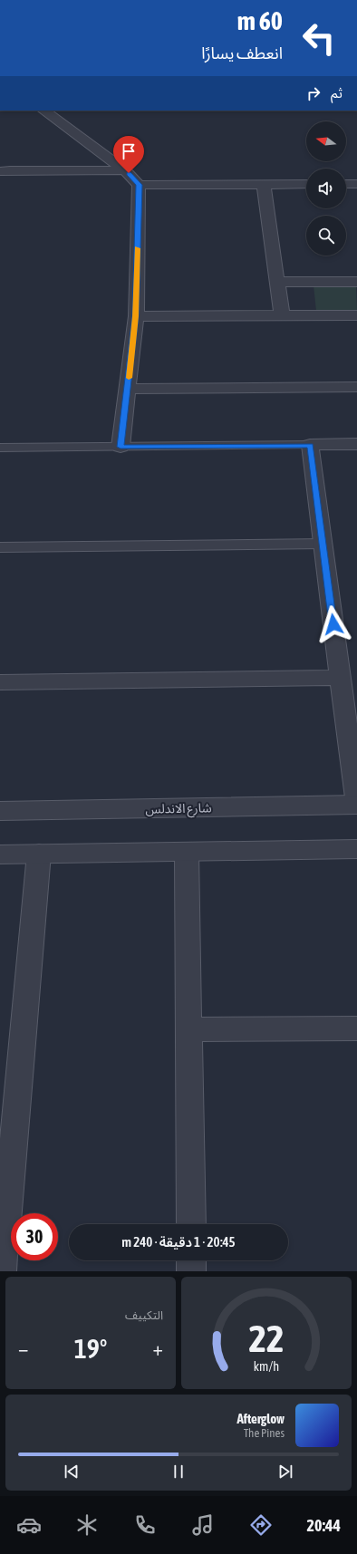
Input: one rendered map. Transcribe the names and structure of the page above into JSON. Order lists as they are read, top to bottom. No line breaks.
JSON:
{"streets":{"street":["شارع الاندلس"]},"north":"left","page":{"turn":["60 m","انعطف يسارًا"],"then":"ثم","limit":"30","trip":"20:45 · 1 دقيقة · 240 m","tile":"التكييف","heat":["−","19°","+"],"song":["Afterglow","The Pines"],"tabs":"20:44","gauge":["22","km/h"]}}
